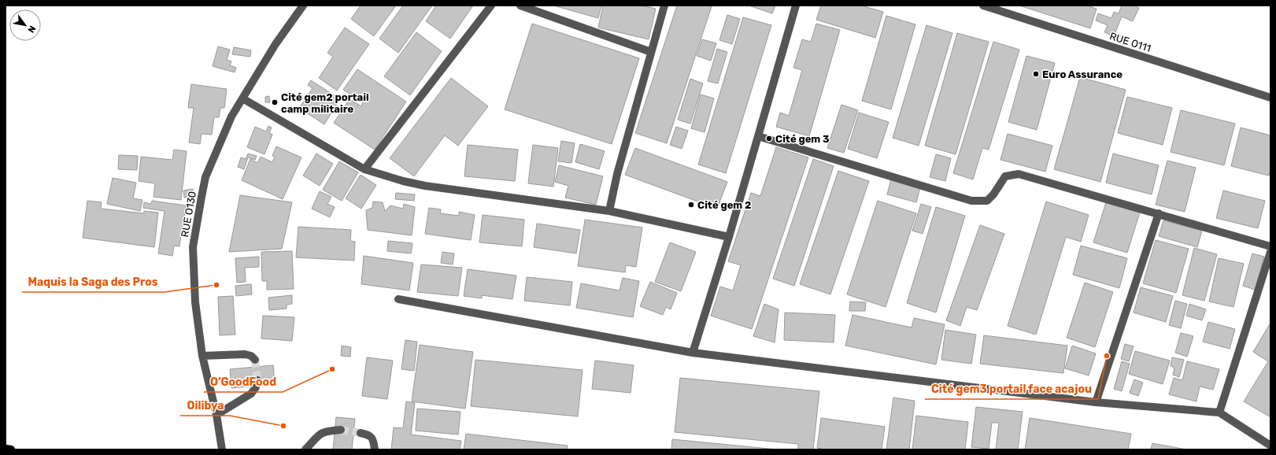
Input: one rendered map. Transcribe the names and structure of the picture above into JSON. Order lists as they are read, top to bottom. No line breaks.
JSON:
{"streets":{"street":["RUE O111","RUE O130"]},"places":["Euro Assurance","Cité gem2 portail camp militaire","Cité gem 3","Cité gem 2","Maquis la Saga des Pros","Cité gem3 portail face acajou","O’GoodFood","Oilibya"],"north":"bottom right"}
